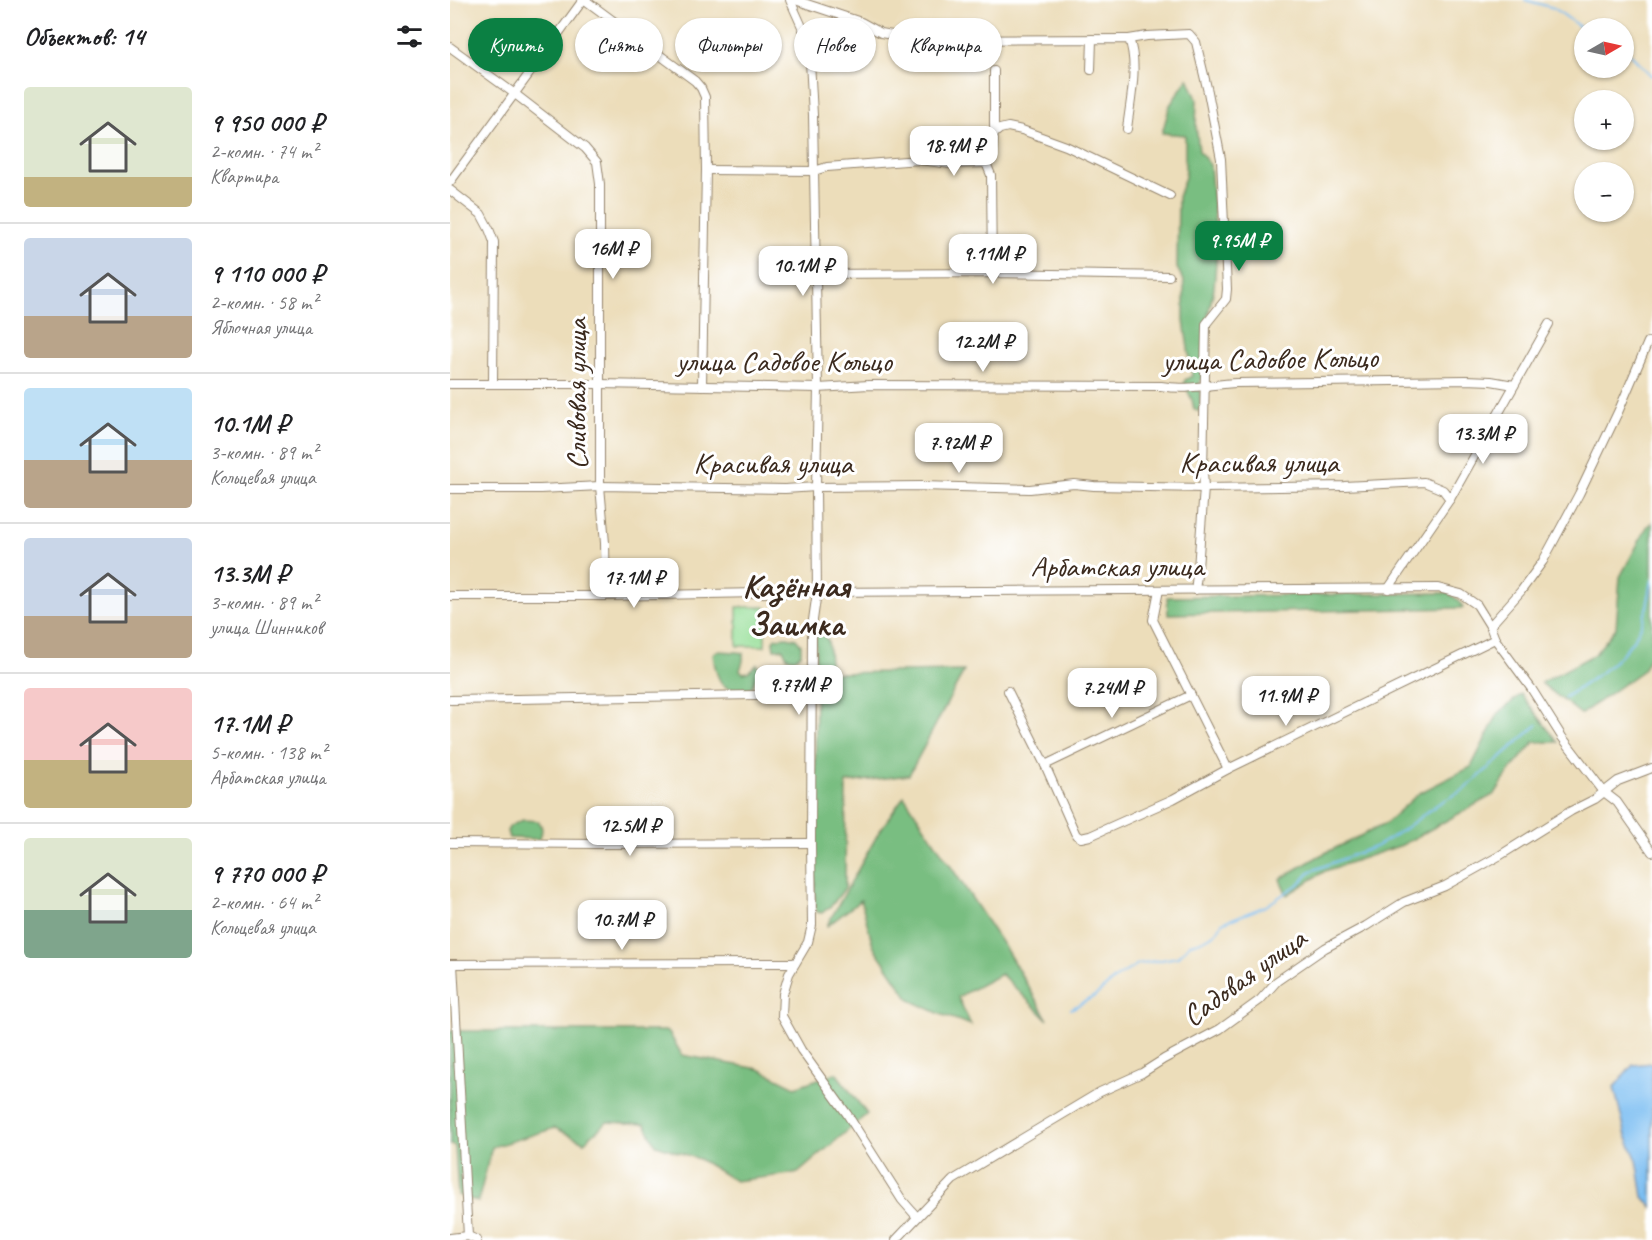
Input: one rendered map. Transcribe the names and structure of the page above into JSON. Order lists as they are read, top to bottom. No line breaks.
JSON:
{"streets":{"street":["улица Садовое Кольцо","Сливовая улица","Красивая улица","Арбатская улица","Садовая улица"]},"crossings":[["улица Садовое Кольцо","Сливовая улица"],["Сливовая улица","Красивая улица"],["Сливовая улица","Арбатская улица"],["Арбатская улица","Садовая улица"]],"districts":["Казённая Заимка"],"north":"right","page":{"heading":"Объектов: 14","map_buttons":["+","−"],"chip":["Купить","Снять","Фильтры","Новое","Квартира"],"list":[{"name":"9 950 000 ₽","note":"2-комн. · 74 m² · Квартира"},{"name":"9 110 000 ₽","note":"2-комн. · 58 m² · Яблочная улица"},{"name":"10.1M ₽","note":"3-комн. · 89 m² · Кольцевая улица"},{"name":"13.3M ₽","note":"3-комн. · 89 m² · улица Шинников"},{"name":"17.1M ₽","note":"5-комн. · 138 m² · Арбатская улица"},{"name":"9 770 000 ₽","note":"2-комн. · 64 m² · Кольцевая улица"}],"price":["18.9M ₽","9.95M ₽","16M ₽","9.11M ₽","10.1M ₽","12.2M ₽","13.3M ₽","7.92M ₽","17.1M ₽","9.77M ₽","7.24M ₽","11.9M ₽","12.5M ₽","10.7M ₽"]}}
